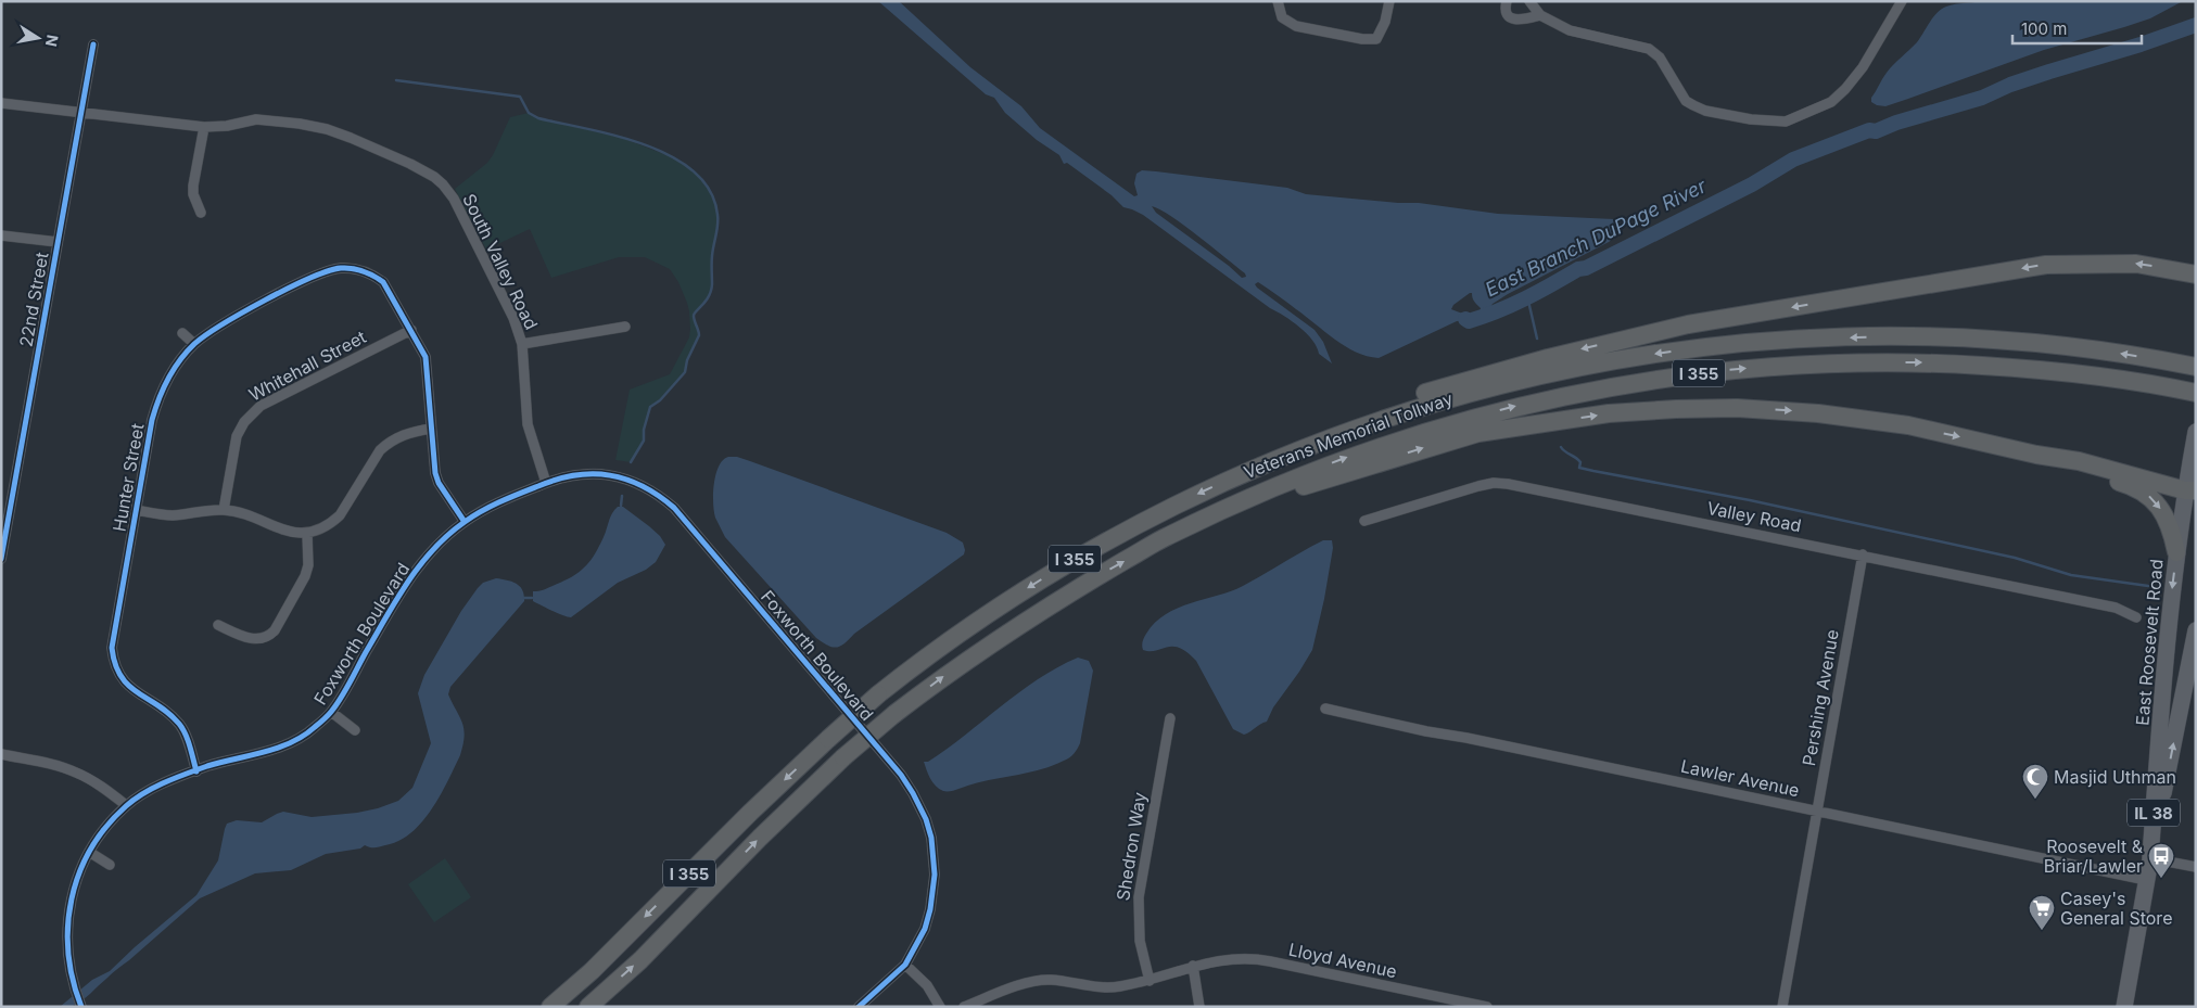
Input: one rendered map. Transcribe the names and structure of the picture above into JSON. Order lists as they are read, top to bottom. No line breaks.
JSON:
{"streets":{"highway":["I 355","Veterans Memorial Tollway"],"main road":["East Roosevelt Road","IL 38"],"street":["South Valley Road","22nd Street","Whitehall Street","Hunter Street","Valley Road","Foxworth Boulevard","Pershing Avenue","Lawler Avenue","Shedron Way","Lloyd Avenue"]},"crossings":[["South Valley Road","22nd Street"],["South Valley Road","Foxworth Boulevard"],["Whitehall Street","Hunter Street"],["Hunter Street","Foxworth Boulevard"],["Valley Road","Pershing Avenue"],["East Roosevelt Road","Lawler Avenue"],["Pershing Avenue","Lawler Avenue"],["Shedron Way","Lloyd Avenue"]],"water":["East Branch DuPage River"],"places":{"mosque":["Masjid Uthman"],"bus stop":["Roosevelt & Briar/Lawler"],"supermarket":["Casey's General Store"]},"scale_bar":"100 m","north":"right"}
